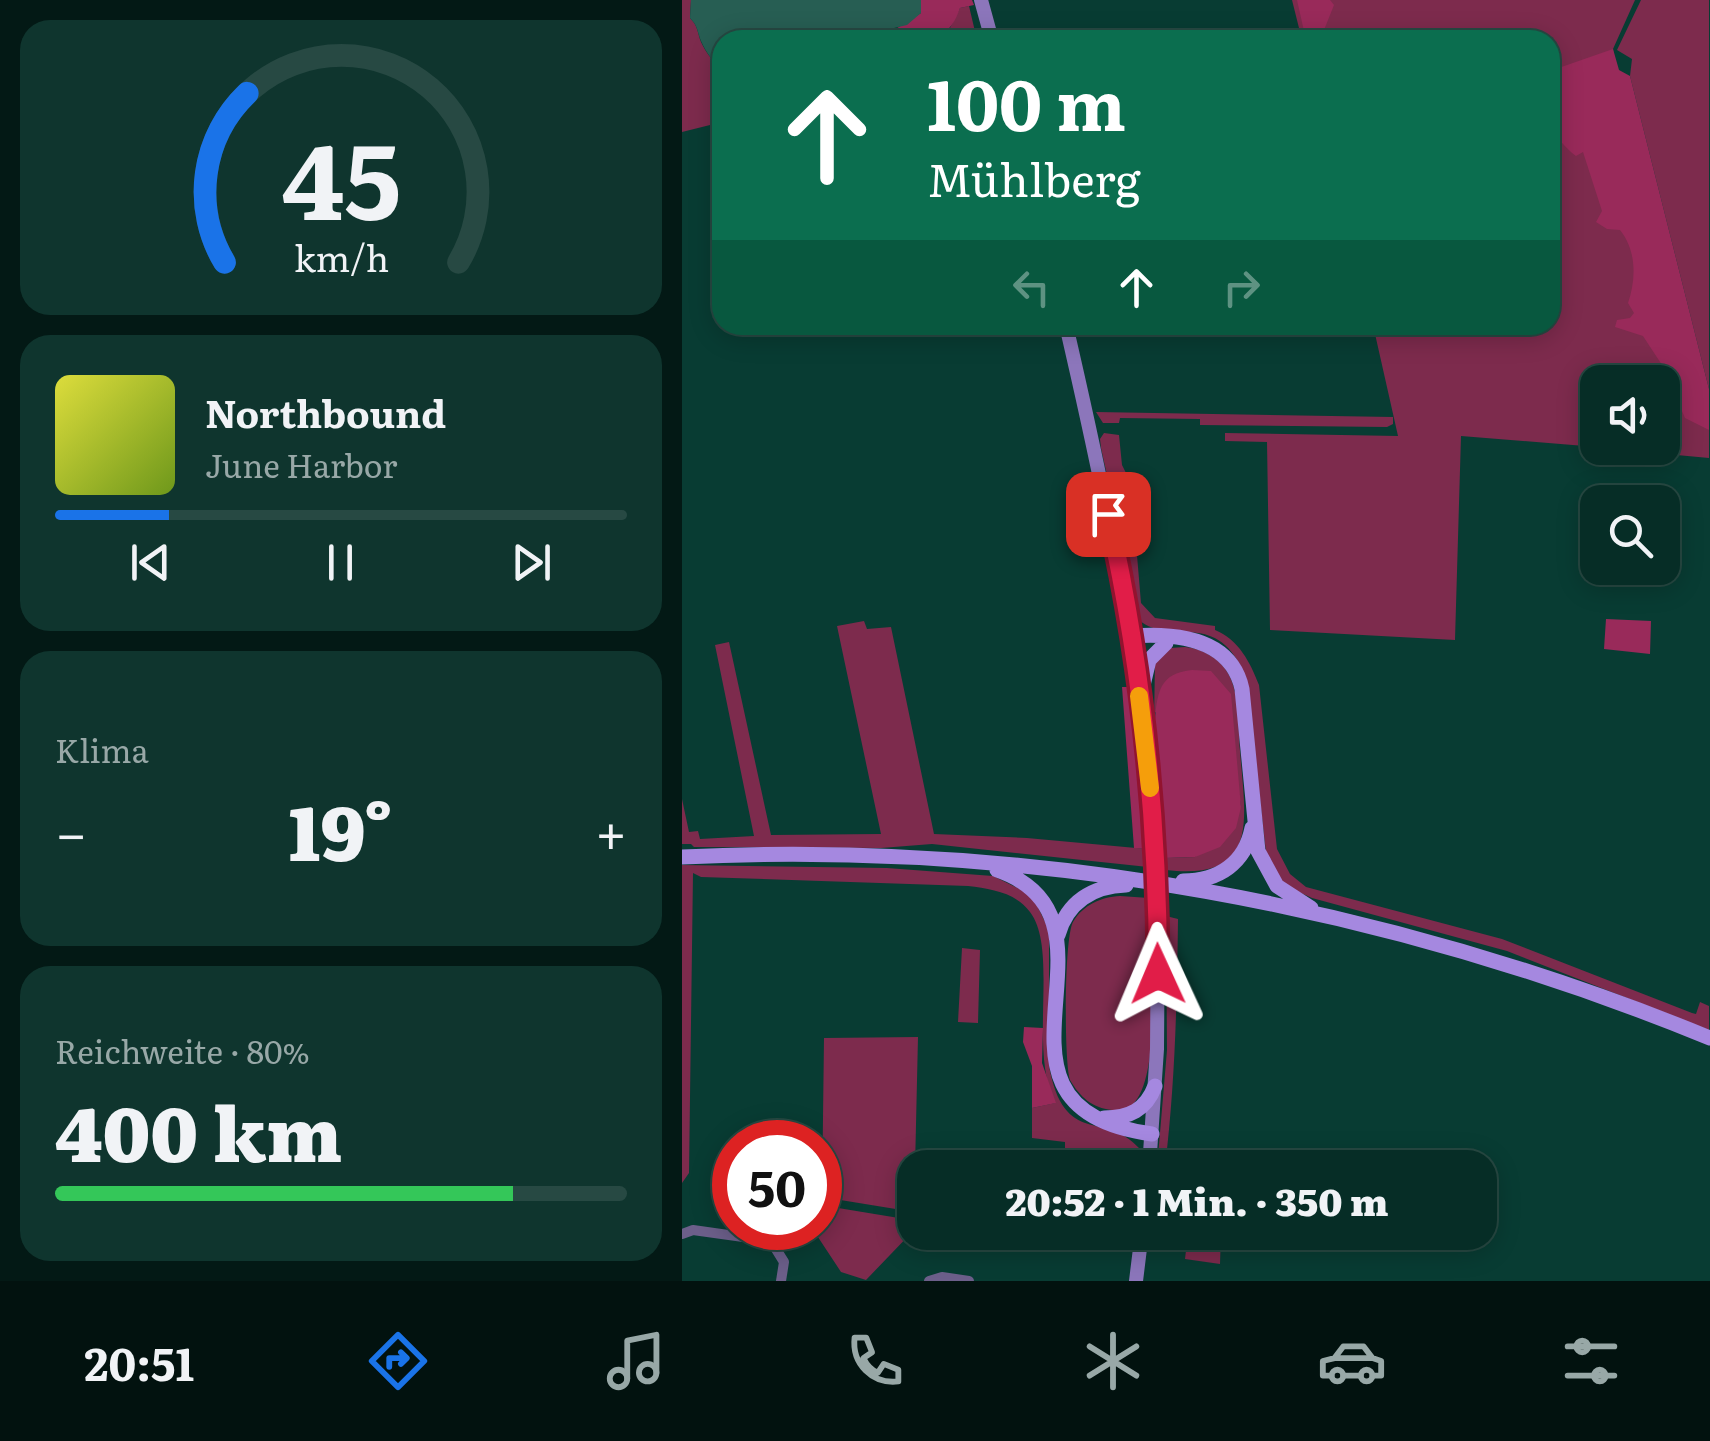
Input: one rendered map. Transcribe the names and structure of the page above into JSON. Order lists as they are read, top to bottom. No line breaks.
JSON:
{"page":{"turn":["100 m","Mühlberg"],"song":["Northbound","June Harbor"],"tile":["Klima",["Reichweite · 80%","400 km"]],"heat":["−","19°","+"],"limit":"50","trip":"20:52 · 1 Min. · 350 m","tabs":"20:51","gauge":["45","km/h"]}}
